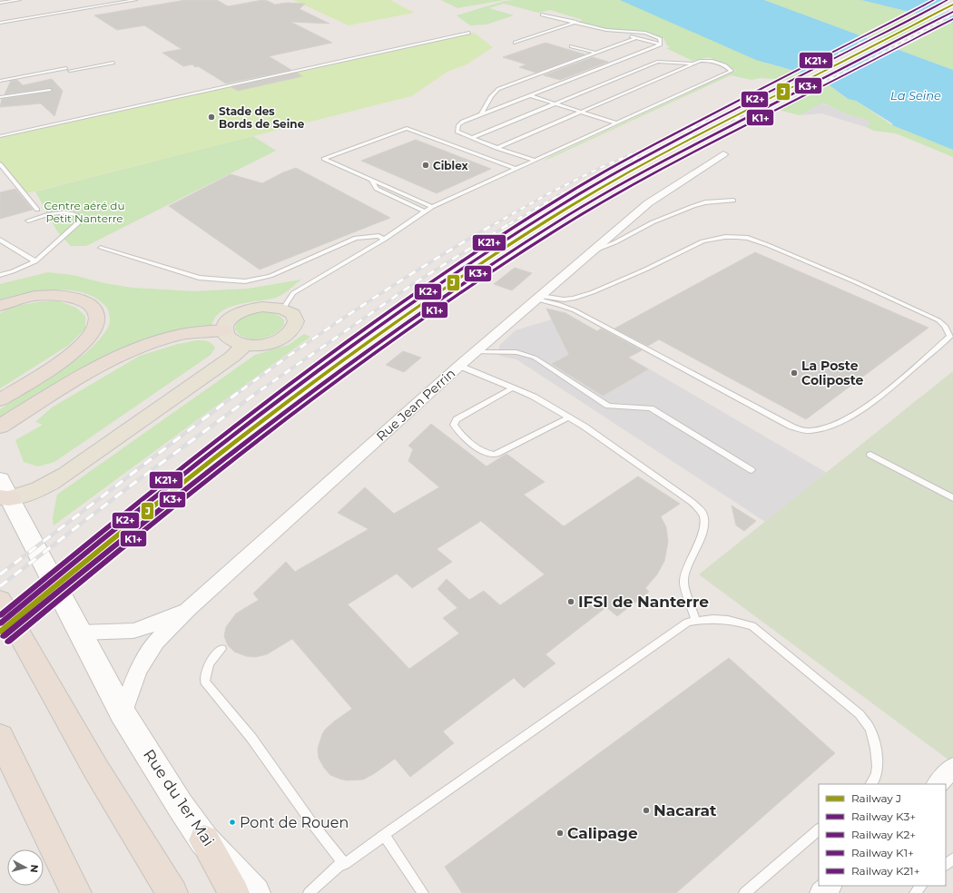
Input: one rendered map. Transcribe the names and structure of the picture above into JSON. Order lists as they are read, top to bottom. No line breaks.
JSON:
{"streets":{"main road":["Rue du 1er Mai"],"street":["Rue Jean Perrin"]},"crossings":[["Rue Jean Perrin","Rue du 1er Mai"]],"water":["La Seine"],"parks":["Centre aéré du Petit Nanterre"],"places":["Stade des Bords de Seine","Ciblex","La Poste Coliposte","IFSI de Nanterre","Nacarat","Pont de Rouen","Calipage"],"lines":["rail line K2+","rail line K21+","rail line J","rail line K3+","rail line K1+"],"legend":["Railway J","Railway K3+","Railway K2+","Railway K1+","Railway K21+"],"north":"right"}
